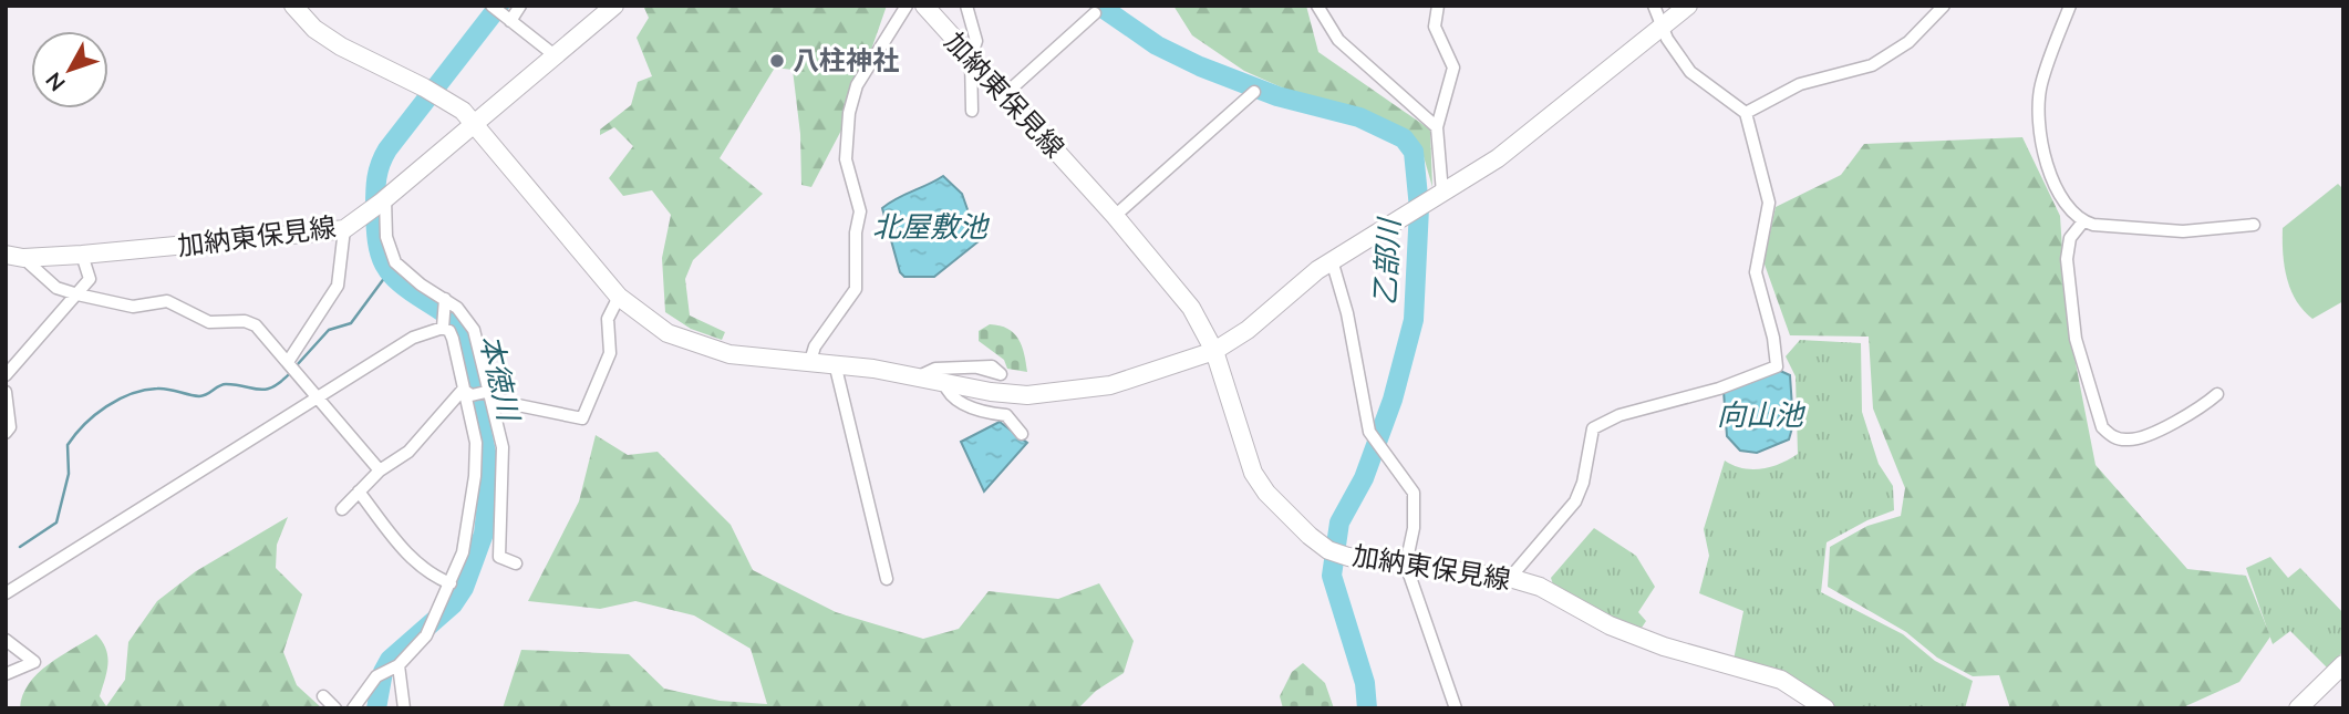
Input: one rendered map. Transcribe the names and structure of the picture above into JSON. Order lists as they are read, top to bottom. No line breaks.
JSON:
{"streets":{"main road":["加納東保見線"]},"water":["北屋敷池","乙部川","本徳川","向山池"],"places":["八柱神社"],"north":"bottom left"}
